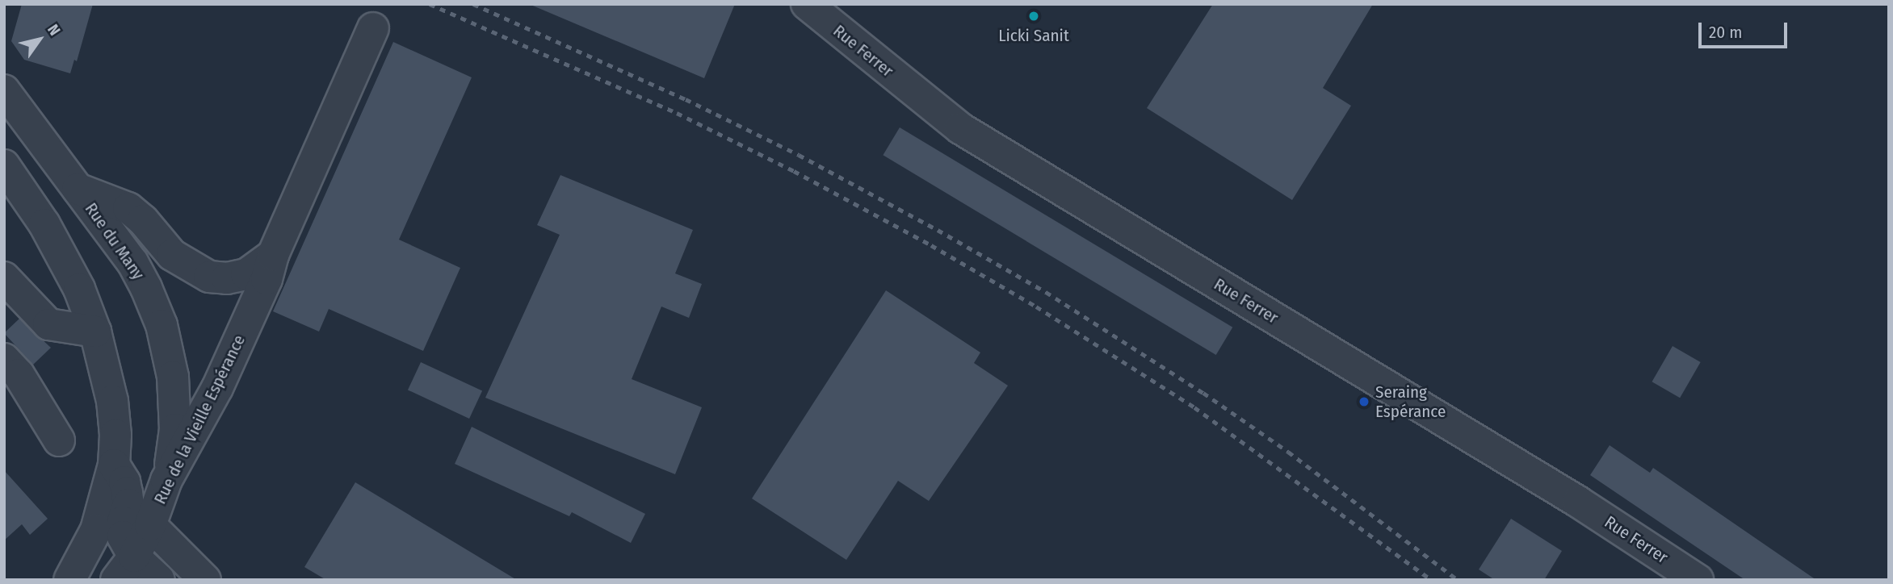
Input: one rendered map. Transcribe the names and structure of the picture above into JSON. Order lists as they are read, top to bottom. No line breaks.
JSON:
{"streets":{"street":["Rue Ferrer","Rue du Many","Rue de la Vieille Espérance"]},"crossings":[["Rue du Many","Rue de la Vieille Espérance"]],"places":["Licki Sanit","Seraing Espérance"],"scale_bar":"20 m","north":"top right"}
